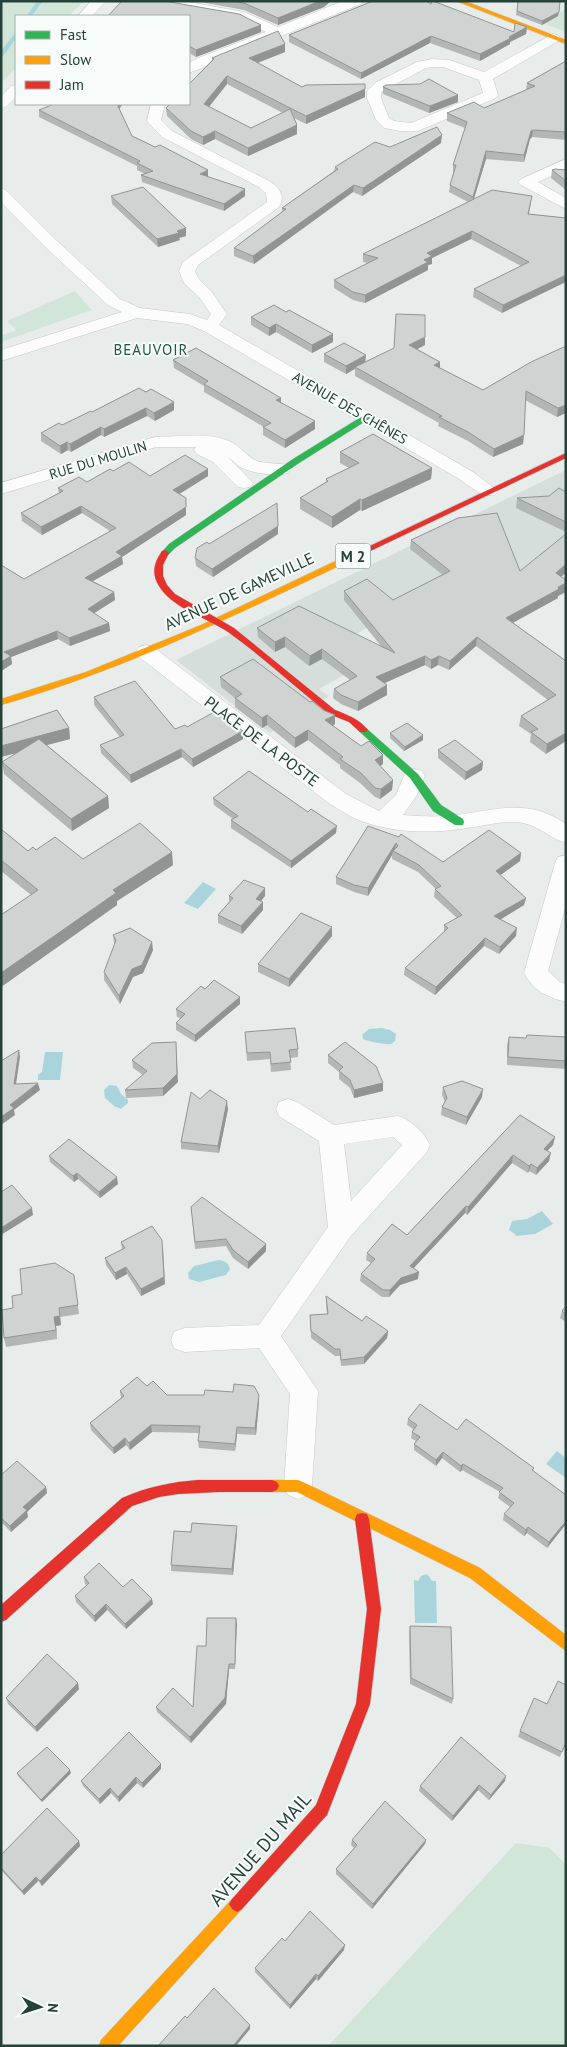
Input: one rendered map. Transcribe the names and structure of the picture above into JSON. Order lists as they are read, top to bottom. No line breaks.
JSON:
{"streets":{"street":["AVENUE DES CHÊNES","RUE DU MOULIN","M 2","AVENUE DE GAMEVILLE","PLACE DE LA POSTE","AVENUE DU MAIL"]},"crossings":[["AVENUE DES CHÊNES","AVENUE DE GAMEVILLE"],["AVENUE DE GAMEVILLE","PLACE DE LA POSTE"]],"districts":["BEAUVOIR"],"legend":["Fast","Slow","Jam"],"north":"right"}
